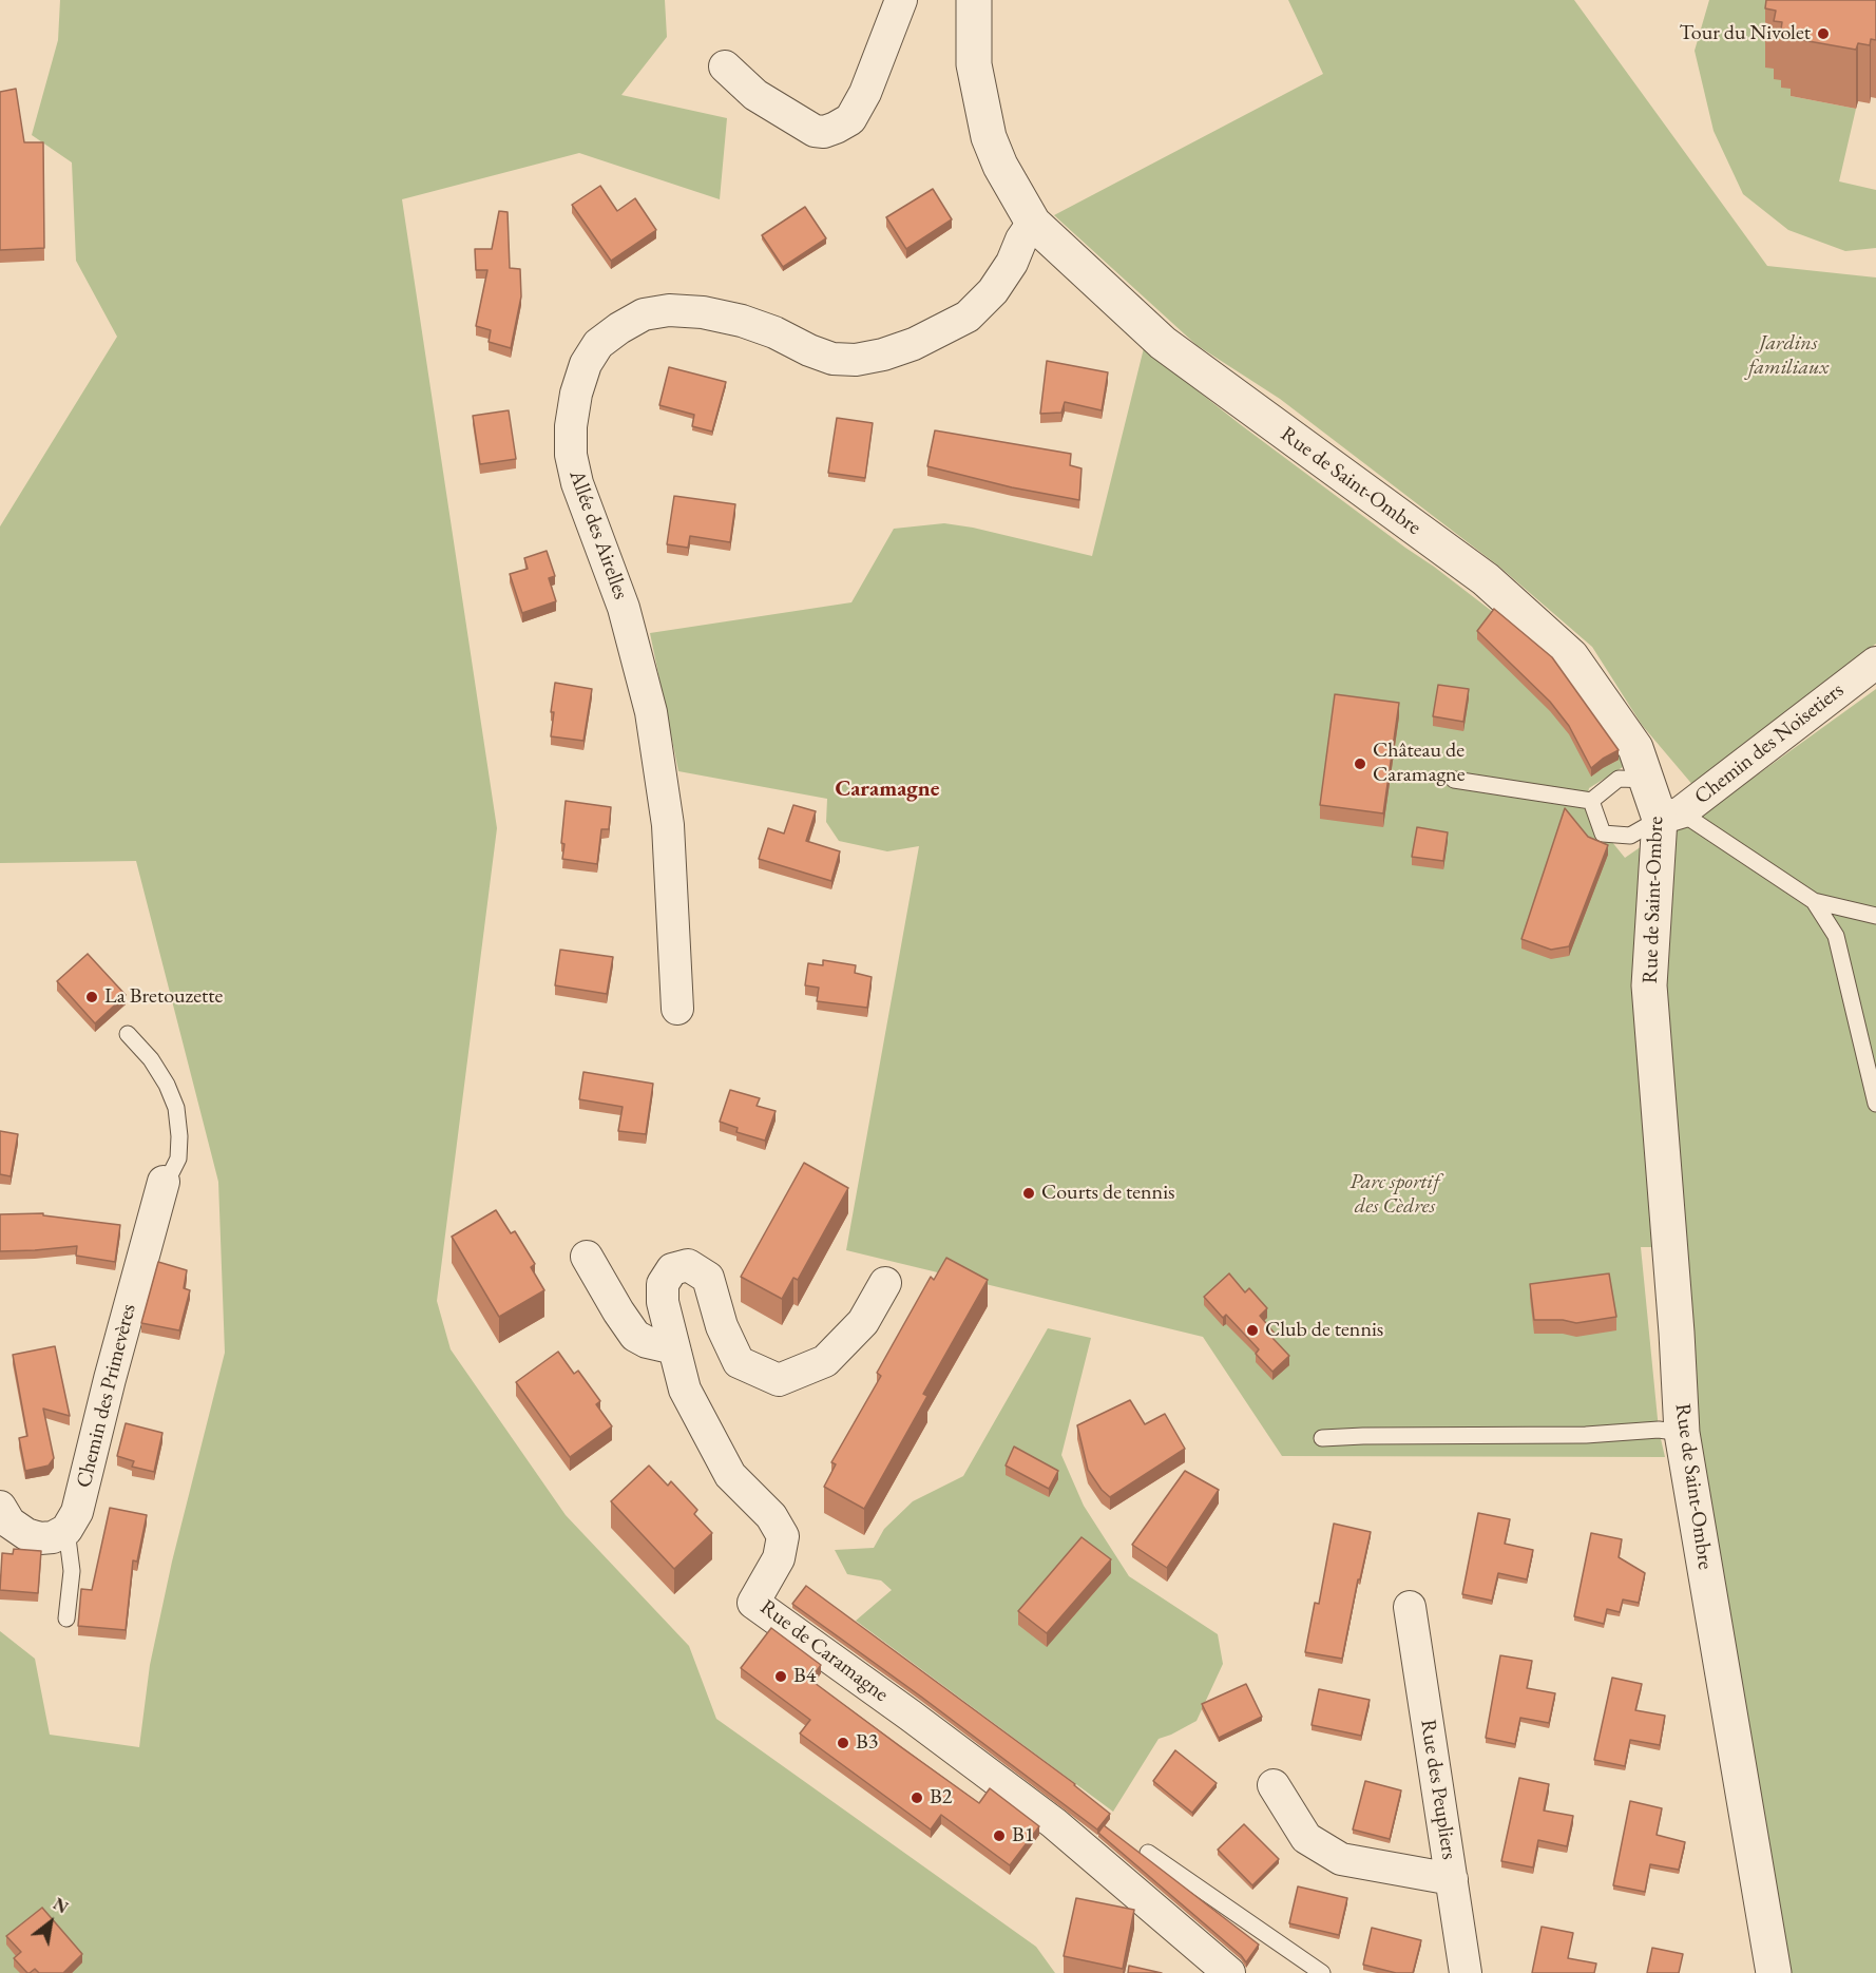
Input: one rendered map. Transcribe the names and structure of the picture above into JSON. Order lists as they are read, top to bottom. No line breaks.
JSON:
{"streets":{"street":["Rue de Saint-Ombre","Allée des Airelles","Chemin des Noisetiers","Chemin des Primevères","Rue de Caramagne","Rue des Peupliers"]},"crossings":[["Rue de Saint-Ombre","Allée des Airelles"],["Rue de Saint-Ombre","Chemin des Noisetiers"]],"districts":["Caramagne"],"parks":["Jardins familiaux","Parc sportif des Cèdres"],"places":["Tour du Nivolet","Château de Caramagne","La Bretouzette","Courts de tennis","Club de tennis","B4","B3","B2","B1"],"north":"top right"}
